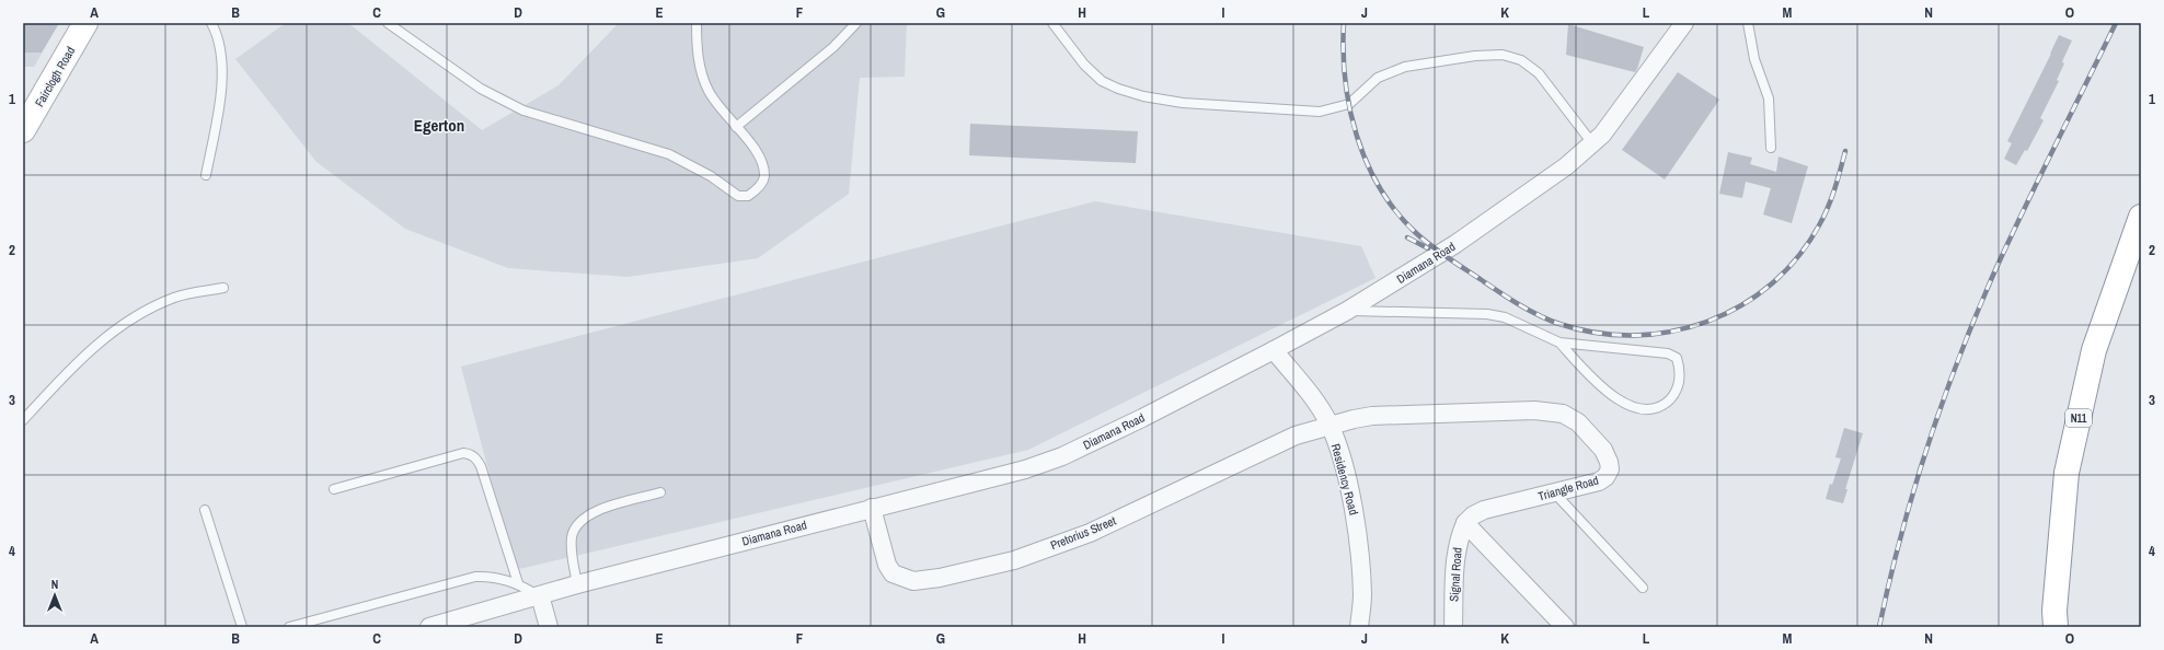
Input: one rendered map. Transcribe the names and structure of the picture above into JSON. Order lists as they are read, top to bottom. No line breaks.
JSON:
{"streets":{"main road":["Fairclogh Road","N11"],"street":["Diamana Road","Residency Road","Triangle Road","Pretorius Street","Signal Road"]},"crossings":[["Diamana Road","Residency Road"],["Diamana Road","Pretorius Street"],["Residency Road","Triangle Road"],["Residency Road","Pretorius Street"],["Triangle Road","Pretorius Street"],["Triangle Road","Signal Road"]],"districts":["Egerton"],"north":"top","grid":{"columns":["A","B","C","D","E","F","G","H","I","J","K","L","M","N","O"],"rows":["1","2","3","4"]}}
